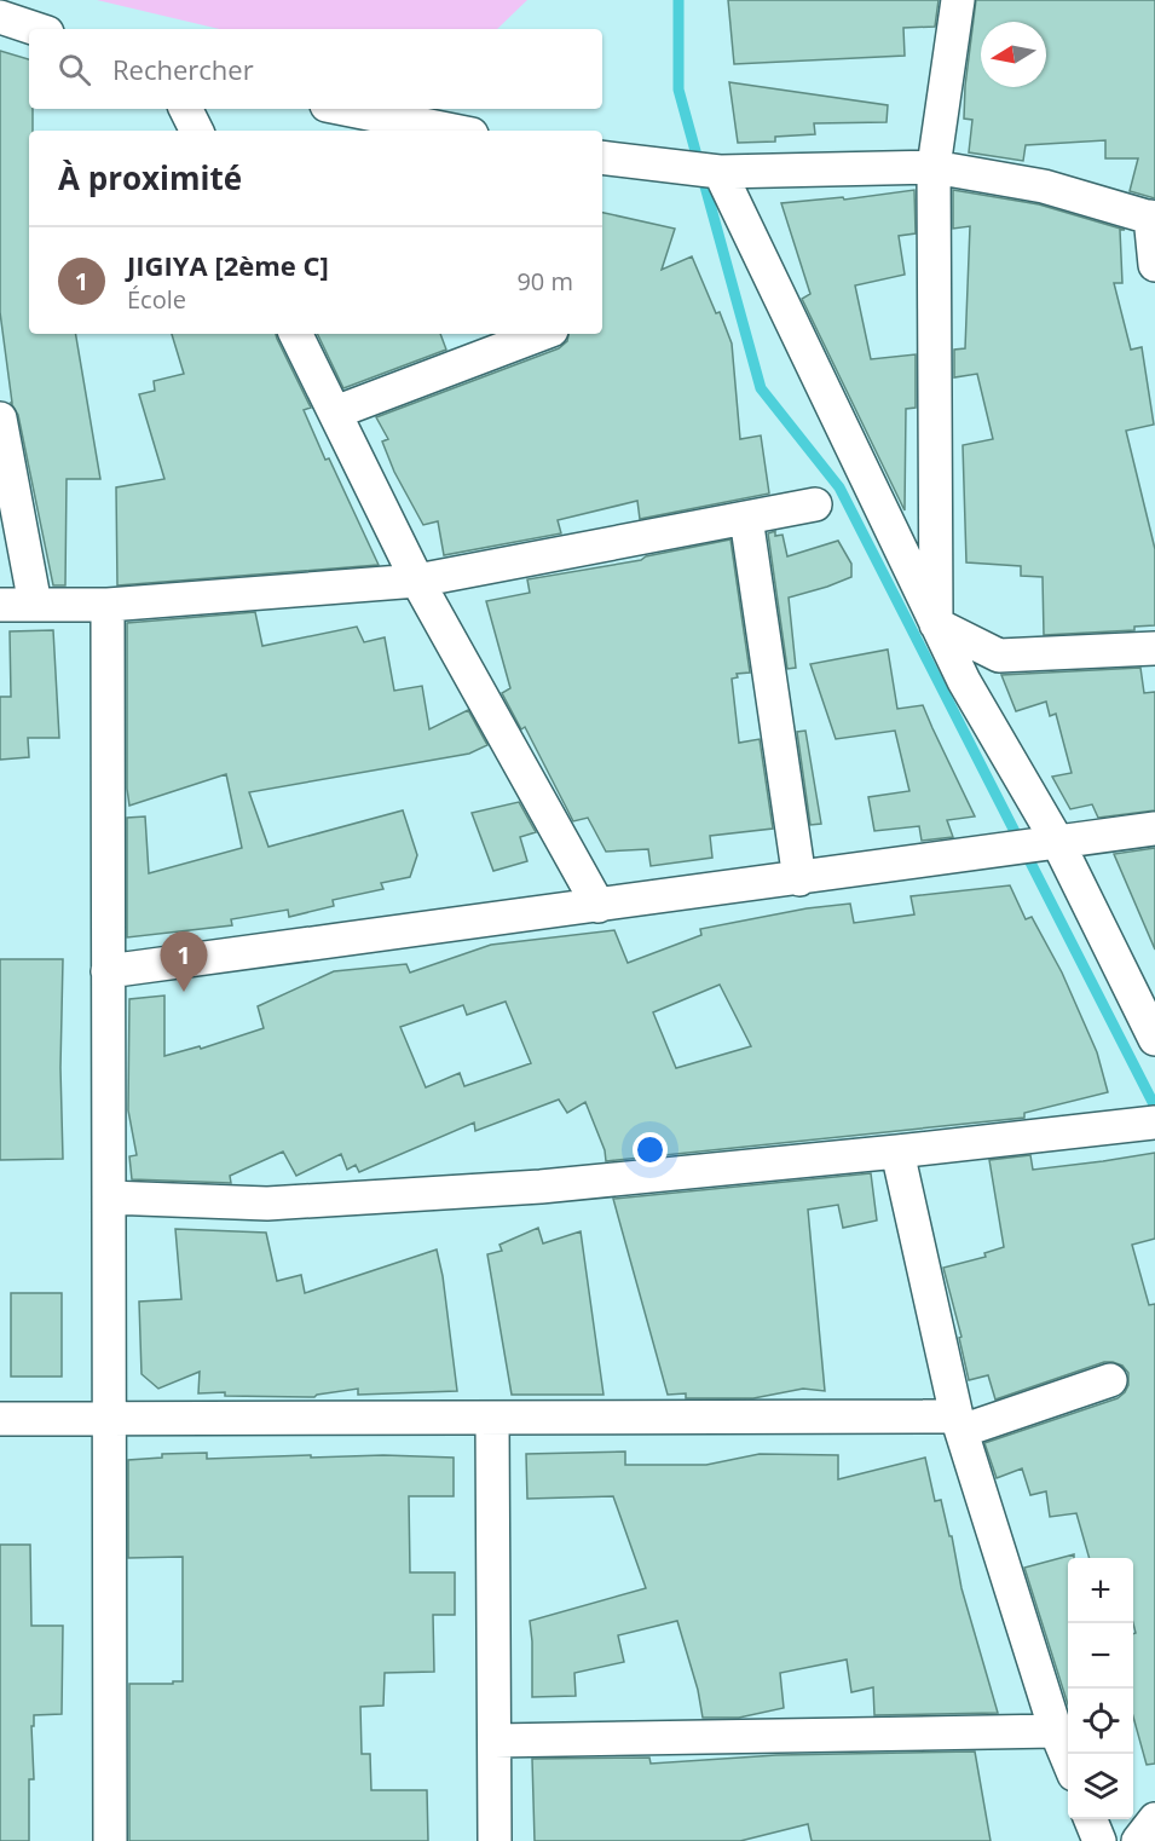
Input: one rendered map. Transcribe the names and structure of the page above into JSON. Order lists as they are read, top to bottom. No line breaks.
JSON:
{"north":"left","page":{"search":"Rechercher","heading":"À proximité","list":[{"mark":"1","name":"JIGIYA [2ème C]","note":"École","value":"90 m"}],"pins":"1","map_buttons":["+","−"]}}
